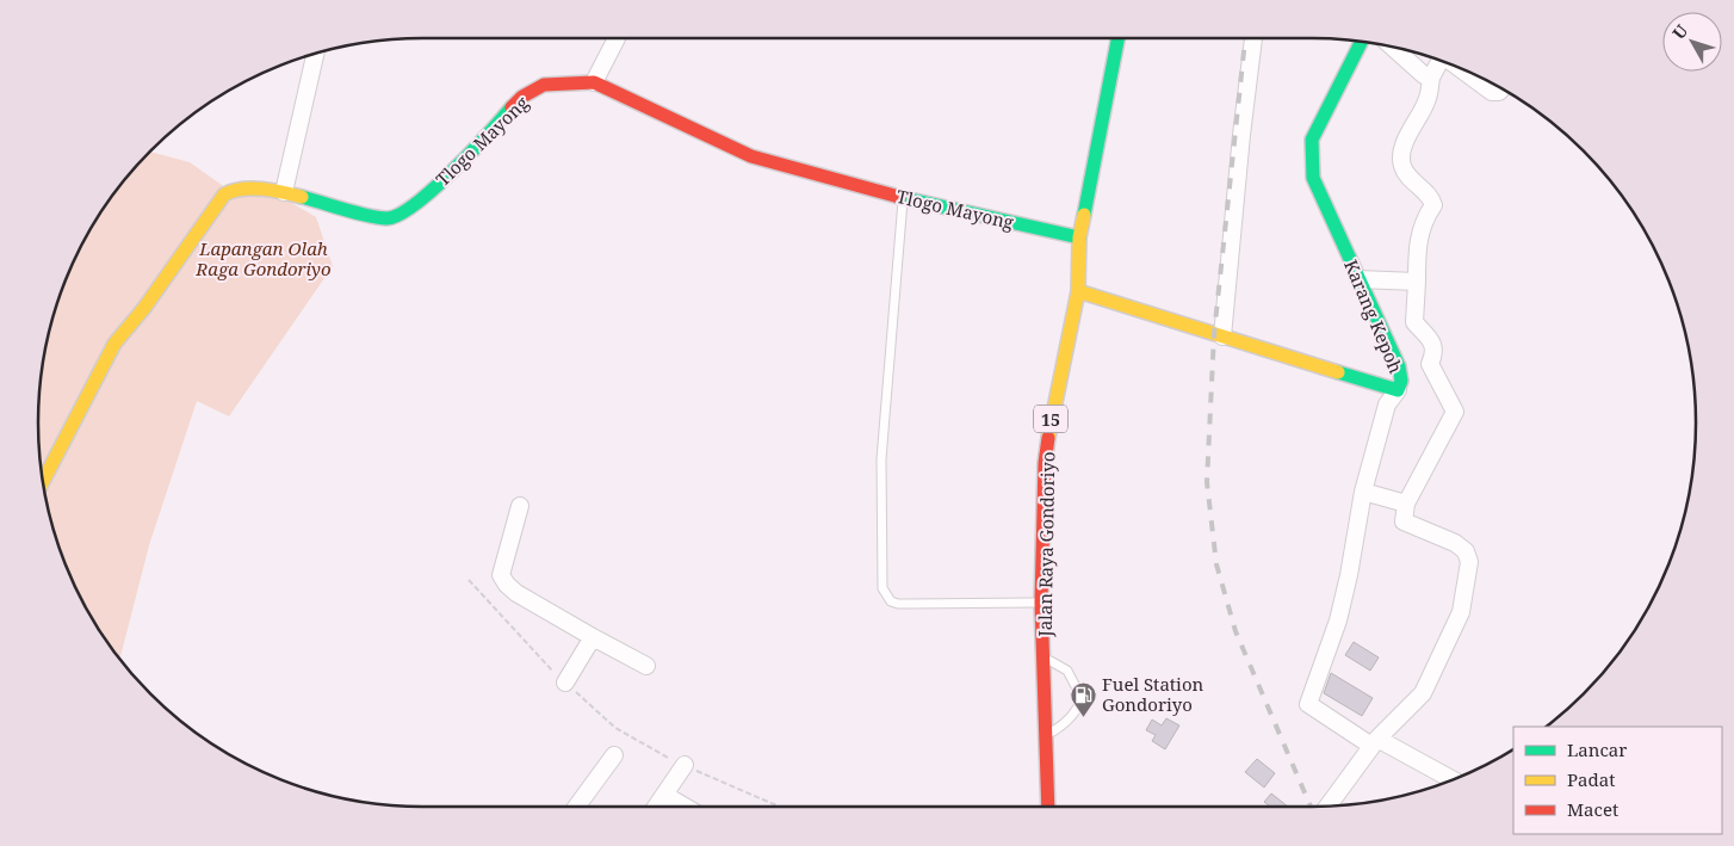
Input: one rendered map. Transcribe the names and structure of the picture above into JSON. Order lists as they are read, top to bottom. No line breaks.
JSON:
{"streets":{"main road":["Tlogo Mayong","Karang Kepoh","15","Jalan Raya Gondoriyo"]},"crossings":[["Tlogo Mayong","Jalan Raya Gondoriyo"],["Karang Kepoh","Jalan Raya Gondoriyo"]],"parks":["Lapangan Olah Raga Gondoriyo"],"places":{"fuel station":["Fuel Station Gondoriyo"]},"legend":["Lancar","Padat","Macet"],"north":"top left"}
